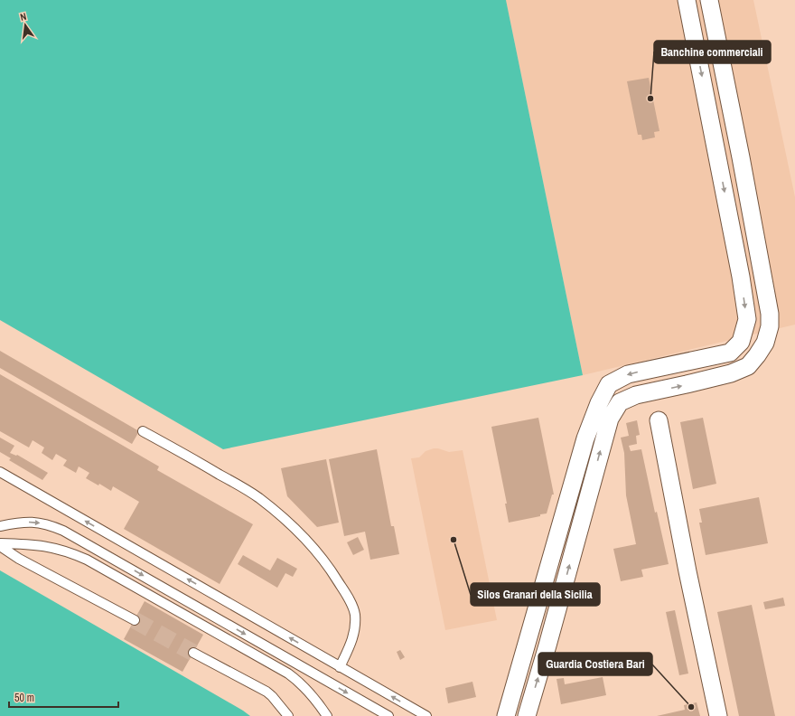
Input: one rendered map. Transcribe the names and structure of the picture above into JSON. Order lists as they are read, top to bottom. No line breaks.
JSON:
{"places":["Banchine commerciali","Silos Granari della Sicilia","Guardia Costiera Bari"],"scale_bar":"50 m","north":"top"}
